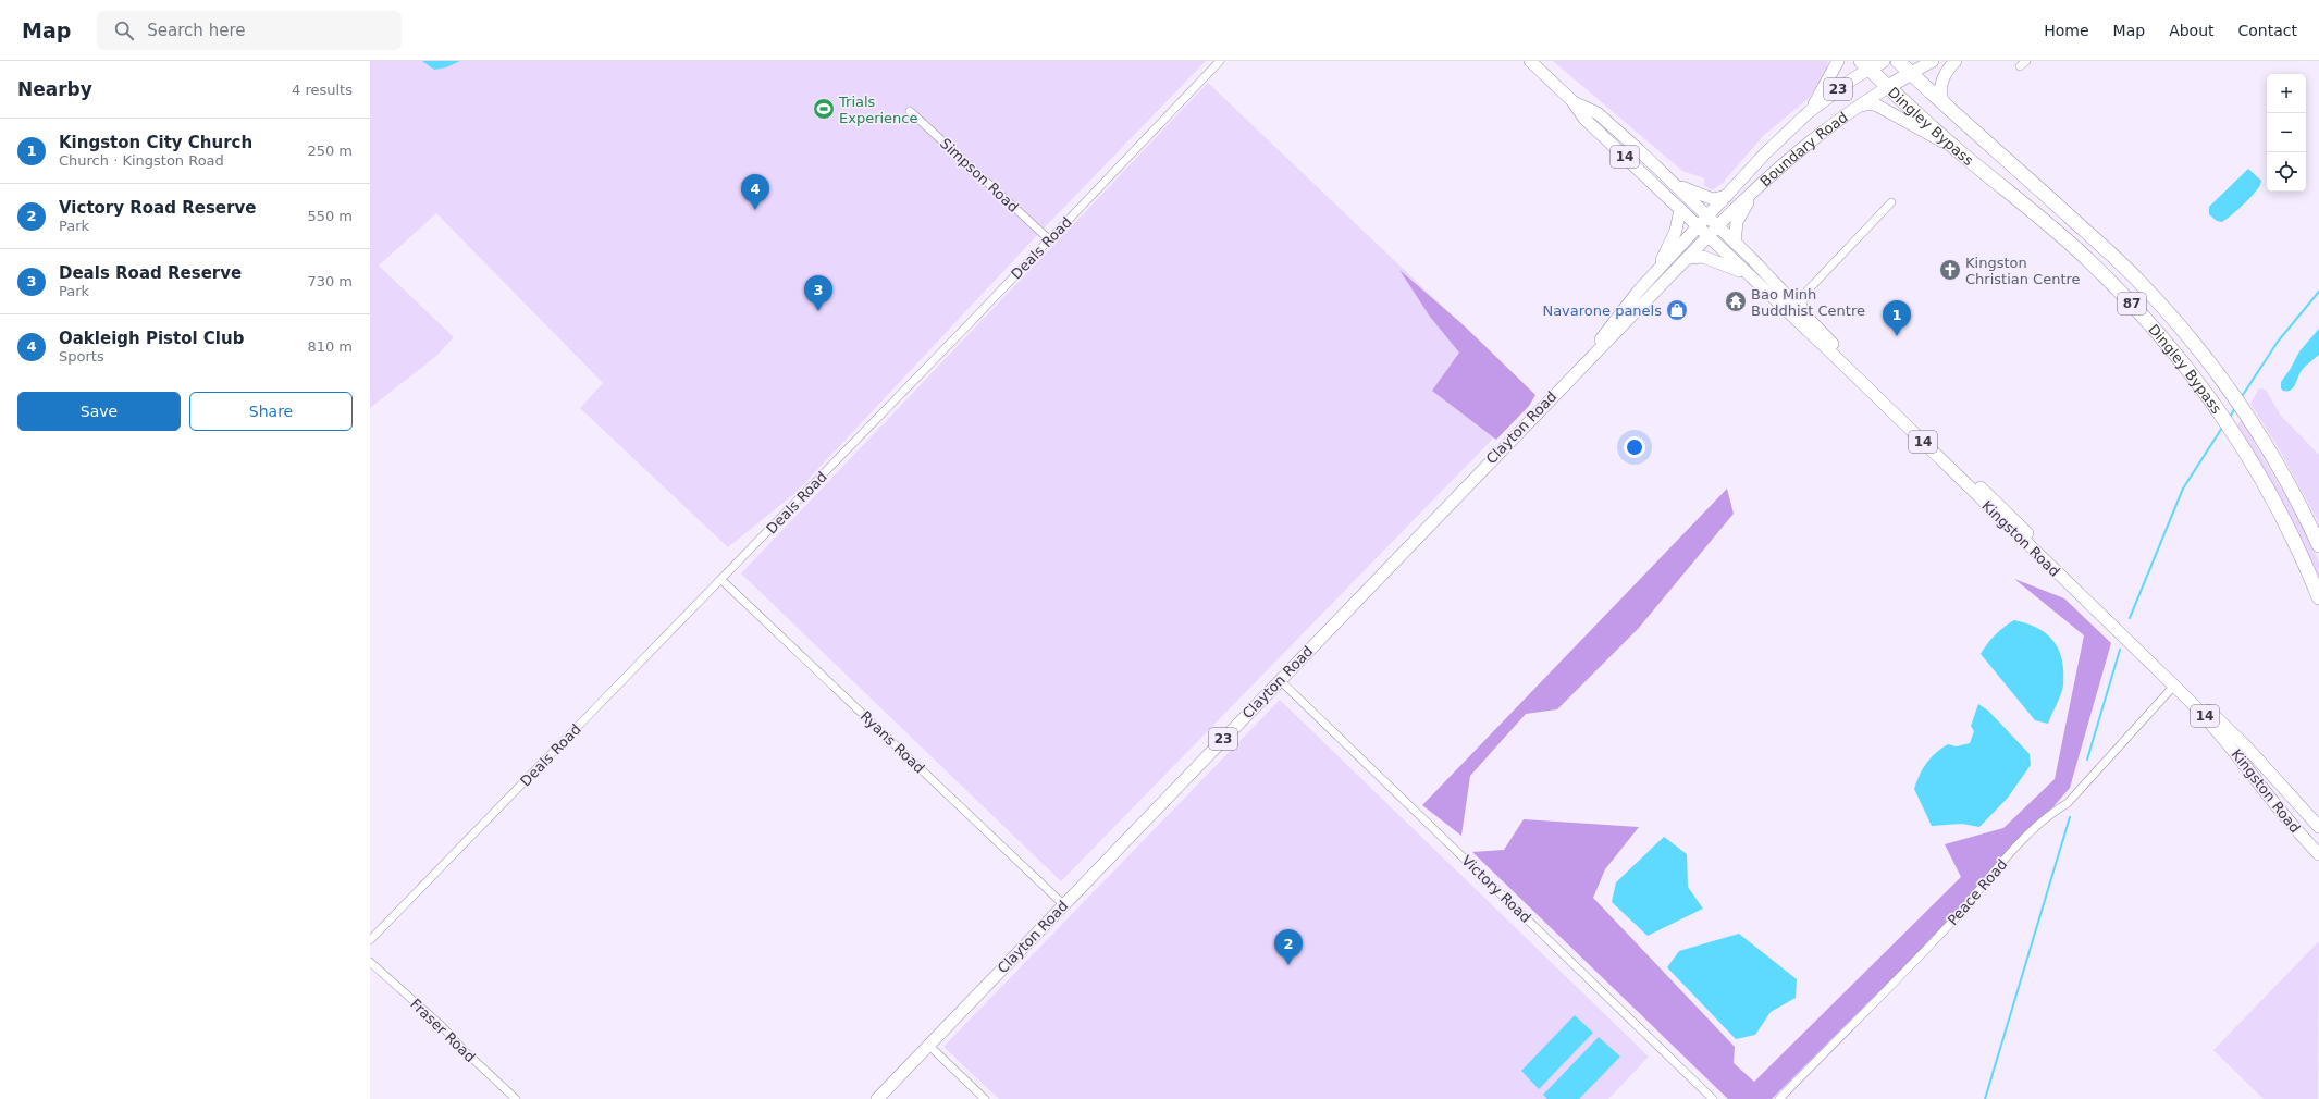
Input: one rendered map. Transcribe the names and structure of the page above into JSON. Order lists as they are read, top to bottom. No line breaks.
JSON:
{"streets":{"highway":["23","Dingley Bypass","Boundary Road","87"],"main road":["14","Clayton Road","Kingston Road"],"street":["Simpson Road","Deals Road","Ryans Road","Victory Road","Peace Road","Fraser Road"]},"crossings":[["Dingley Bypass","Boundary Road"],["Boundary Road","14"],["Boundary Road","Clayton Road"],["Boundary Road","Kingston Road"],["14","Clayton Road"],["14","Kingston Road"],["Simpson Road","Deals Road"],["Deals Road","Ryans Road"],["Clayton Road","Kingston Road"],["Clayton Road","Ryans Road"],["Clayton Road","Victory Road"],["Kingston Road","Peace Road"]],"places":{"sports":["Trials Experience"],"church":["Kingston Christian Centre"],"temple":["Bao Minh Buddhist Centre"],"shop":["Navarone panels"]},"page":{"header":"Map","search":"Search here","nav":["Home","Map","About","Contact"],"heading":["Nearby","4 results"],"map_buttons":["+","−"],"list":[{"mark":"1","name":"Kingston City Church","note":"Church · Kingston Road","value":"250 m"},{"mark":"2","name":"Victory Road Reserve","note":"Park","value":"550 m"},{"mark":"3","name":"Deals Road Reserve","note":"Park","value":"730 m"},{"mark":"4","name":"Oakleigh Pistol Club","note":"Sports","value":"810 m"}],"pins":["4","3","1","2"],"buttons":["Save","Share"]}}
